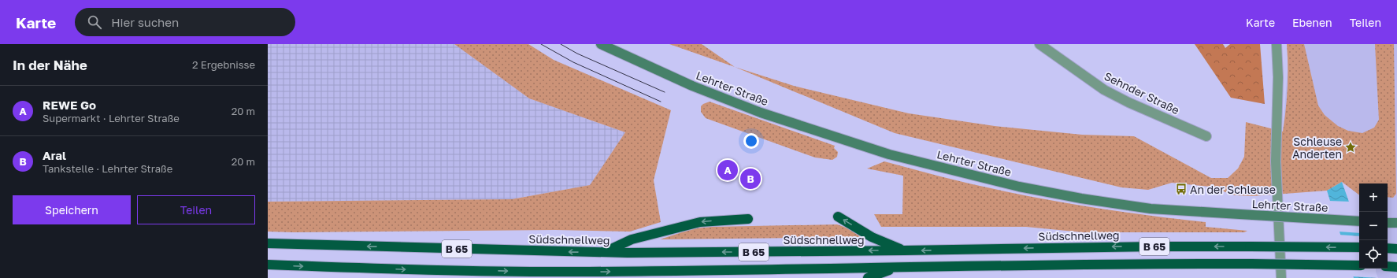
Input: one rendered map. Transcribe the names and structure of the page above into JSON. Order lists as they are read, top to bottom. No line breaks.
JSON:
{"streets":{"highway":["Südschnellweg","B 65"],"main road":["Lehrter Straße"],"street":["Sehnder Straße"]},"places":{"place":["Schleuse Anderten"],"bus stop":["An der Schleuse"]},"page":{"header":"Karte","search":"Hier suchen","nav":["Karte","Ebenen","Teilen"],"heading":["In der Nähe","2 Ergebnisse"],"list":[{"mark":"A","name":"REWE Go","note":"Supermarkt · Lehrter Straße","value":"20 m"},{"mark":"B","name":"Aral","note":"Tankstelle · Lehrter Straße","value":"20 m"}],"pins":["A","B"],"map_buttons":["+","−"],"buttons":["Speichern","Teilen"]}}
